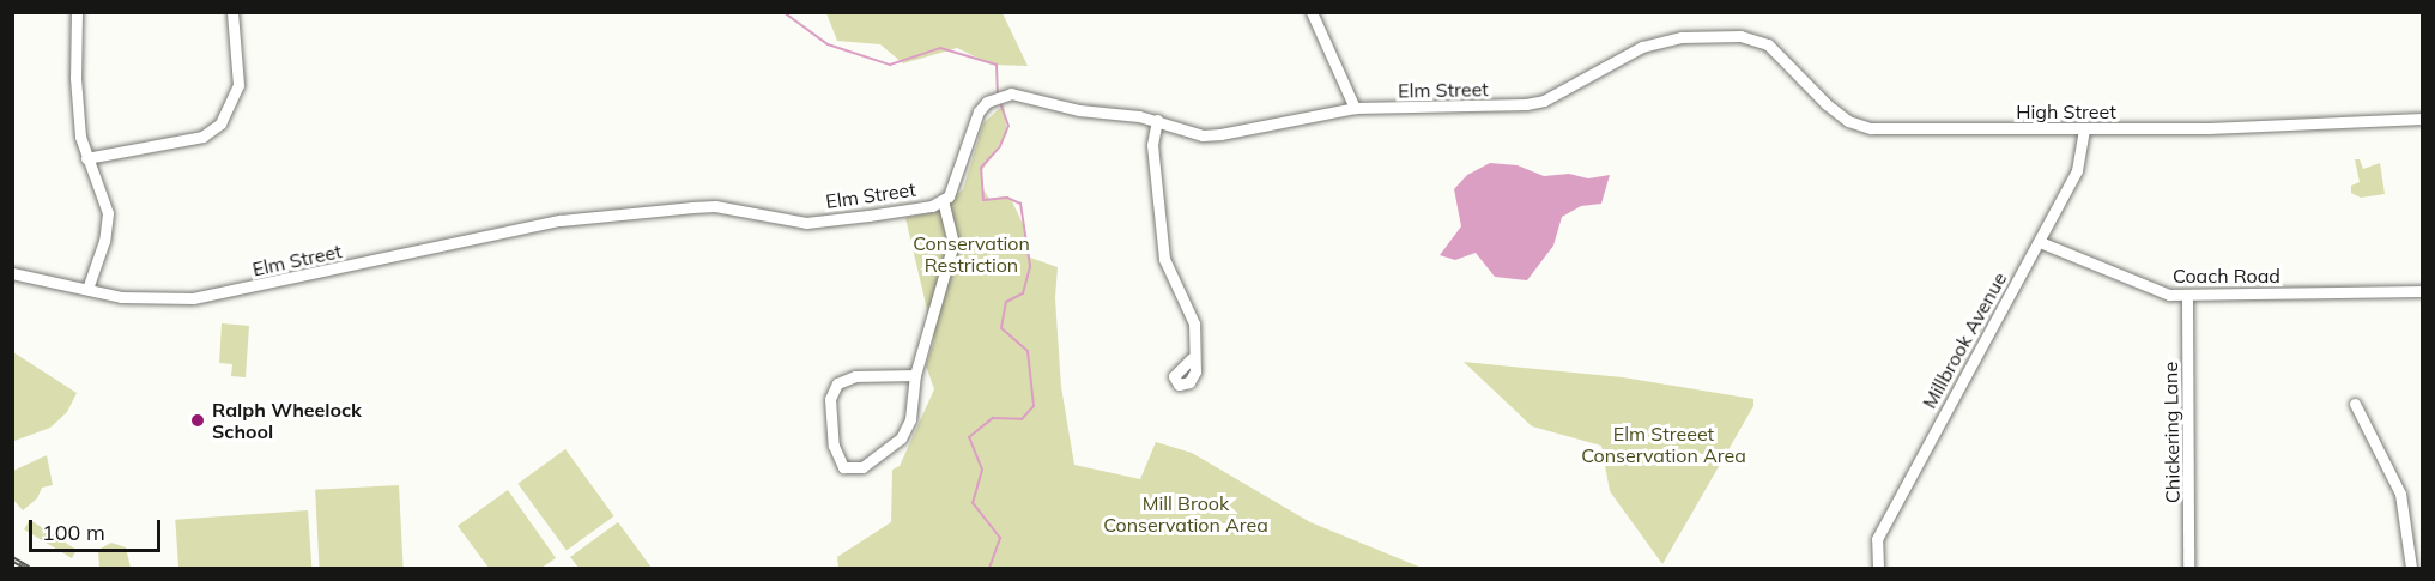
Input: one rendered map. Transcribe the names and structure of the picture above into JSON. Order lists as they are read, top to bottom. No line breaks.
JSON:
{"streets":{"street":["Elm Street","High Street","Coach Road","Millbrook Avenue","Chickering Lane"]},"crossings":[["Elm Street","High Street"],["High Street","Millbrook Avenue"],["Coach Road","Millbrook Avenue"],["Coach Road","Chickering Lane"]],"parks":["Conservation Restriction","Elm Streeet Conservation Area","Mill Brook Conservation Area"],"places":["Ralph Wheelock School"],"scale_bar":"100 m"}
